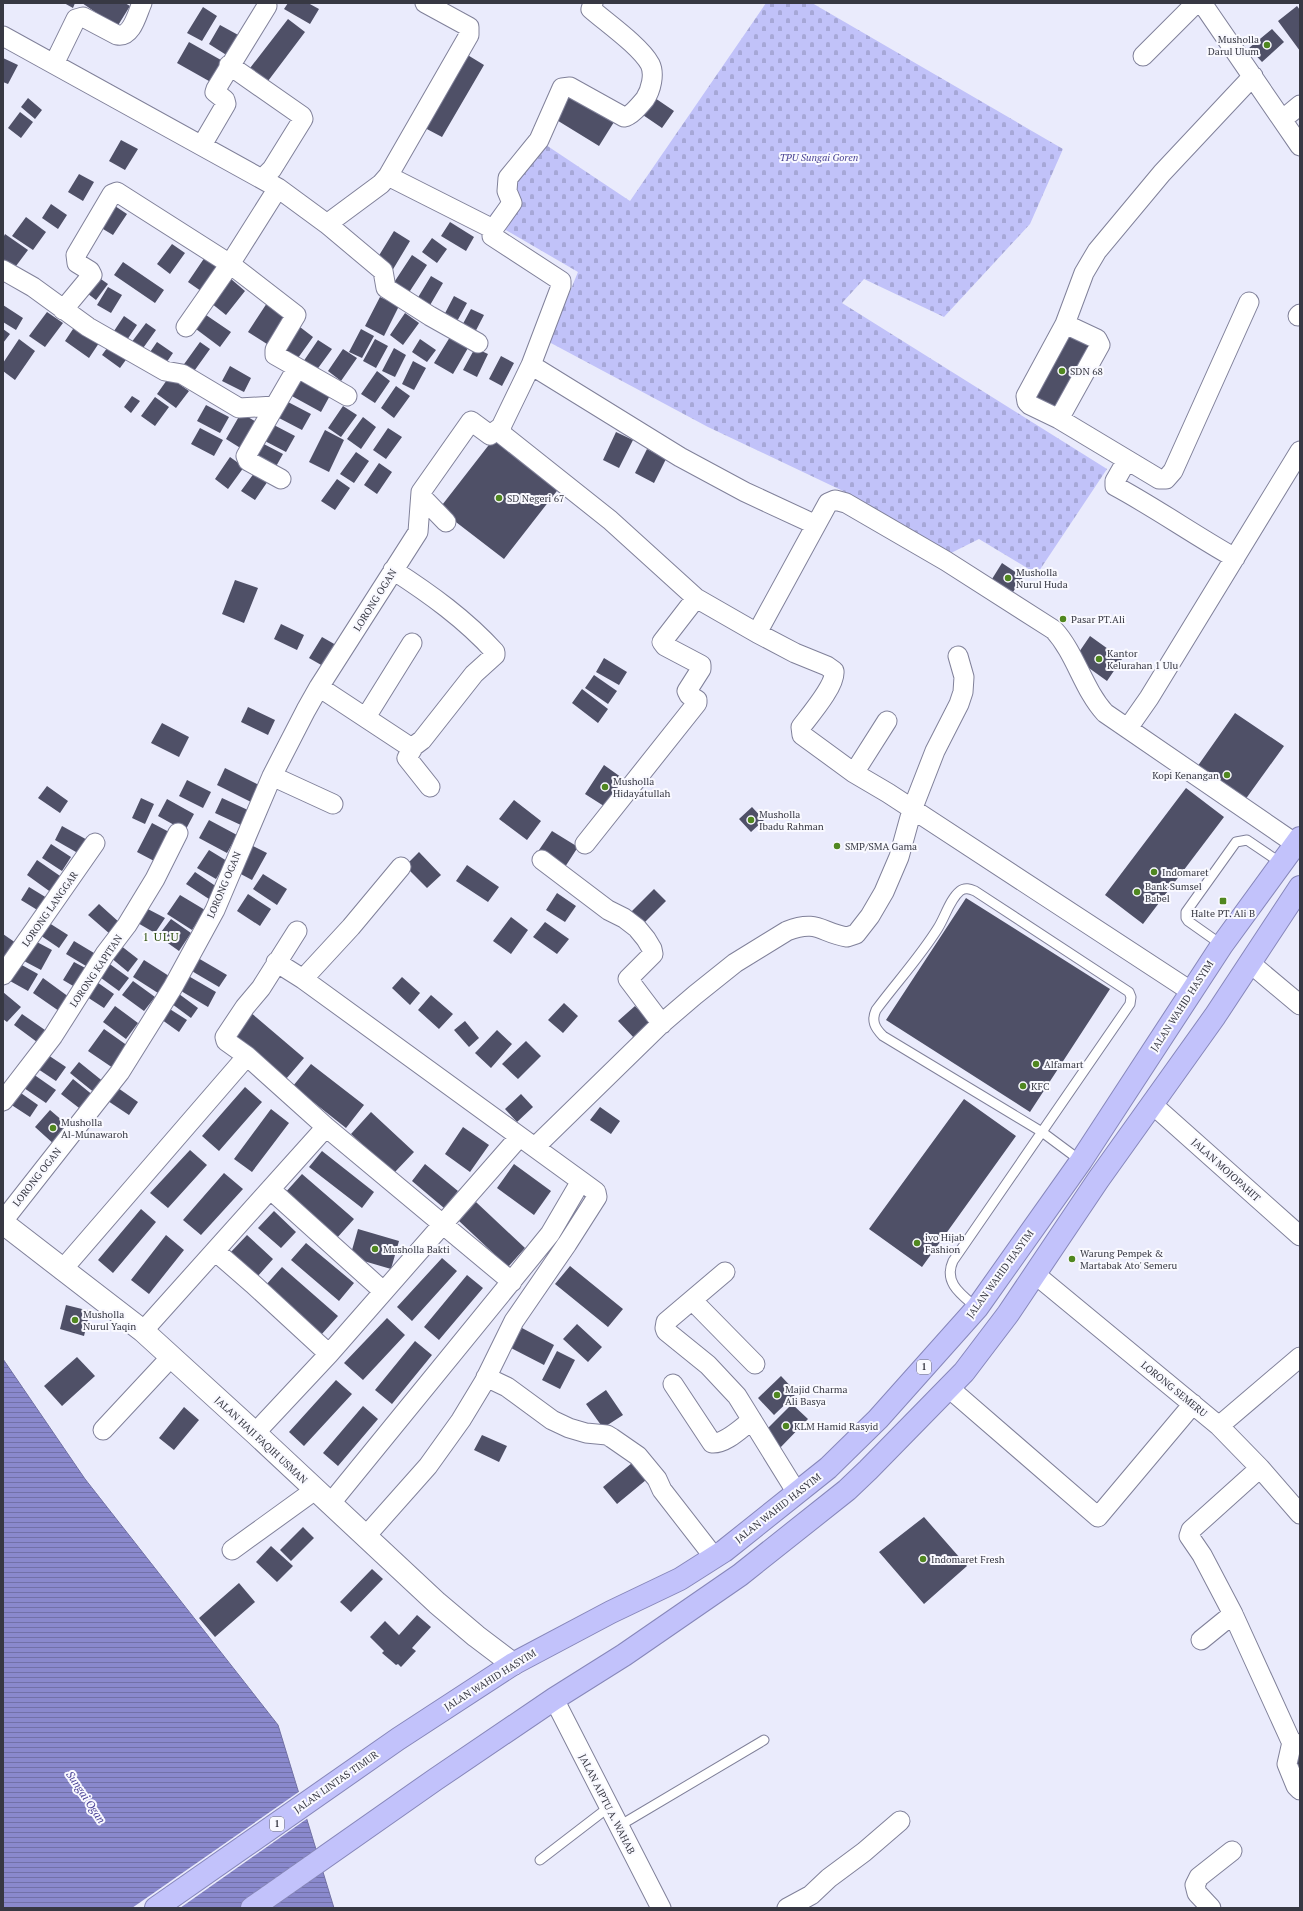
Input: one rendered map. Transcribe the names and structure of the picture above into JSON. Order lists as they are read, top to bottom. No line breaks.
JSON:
{"streets":{"highway":["JALAN WAHID HASYIM","1","JALAN LINTAS TIMUR"],"street":["LORONG OGAN","LORONG LANGGAR","LORONG KAPITAN","JALAN MOJOPAHIT","LORONG SEMERU","JALAN HAJI FAQIH USMAN","JALAN AIPTU A. WAHAB"]},"crossings":[["LORONG OGAN","JALAN HAJI FAQIH USMAN"],["JALAN WAHID HASYIM","JALAN HAJI FAQIH USMAN"],["JALAN WAHID HASYIM","JALAN LINTAS TIMUR"]],"districts":["1 ULU"],"water":["Sungai Ogan"],"parks":["TPU Sungai Goren"],"places":{"other":["Musholla Darul Ulum","SDN 68","SD Negeri 67","Musholla Nurul Huda","Pasar PT.Ali","Kantor Kelurahan 1 Ulu","Kopi Kenangan","Musholla Hidayatullah","Musholla Ibadu Rahman","SMP/SMA Gama","Indomaret","Bank Sumsel Babel","Alfamart","KFC","Musholla Al-Munawaroh","ivo Hijab Fashion","Musholla Bakti","Warung Pempek & Martabak Ato' Semeru","Musholla Nurul Yaqin","Majid Charma Ali Basya","KLM Hamid Rasyid","Indomaret Fresh"],"transit":["Halte PT. Ali B"]}}
